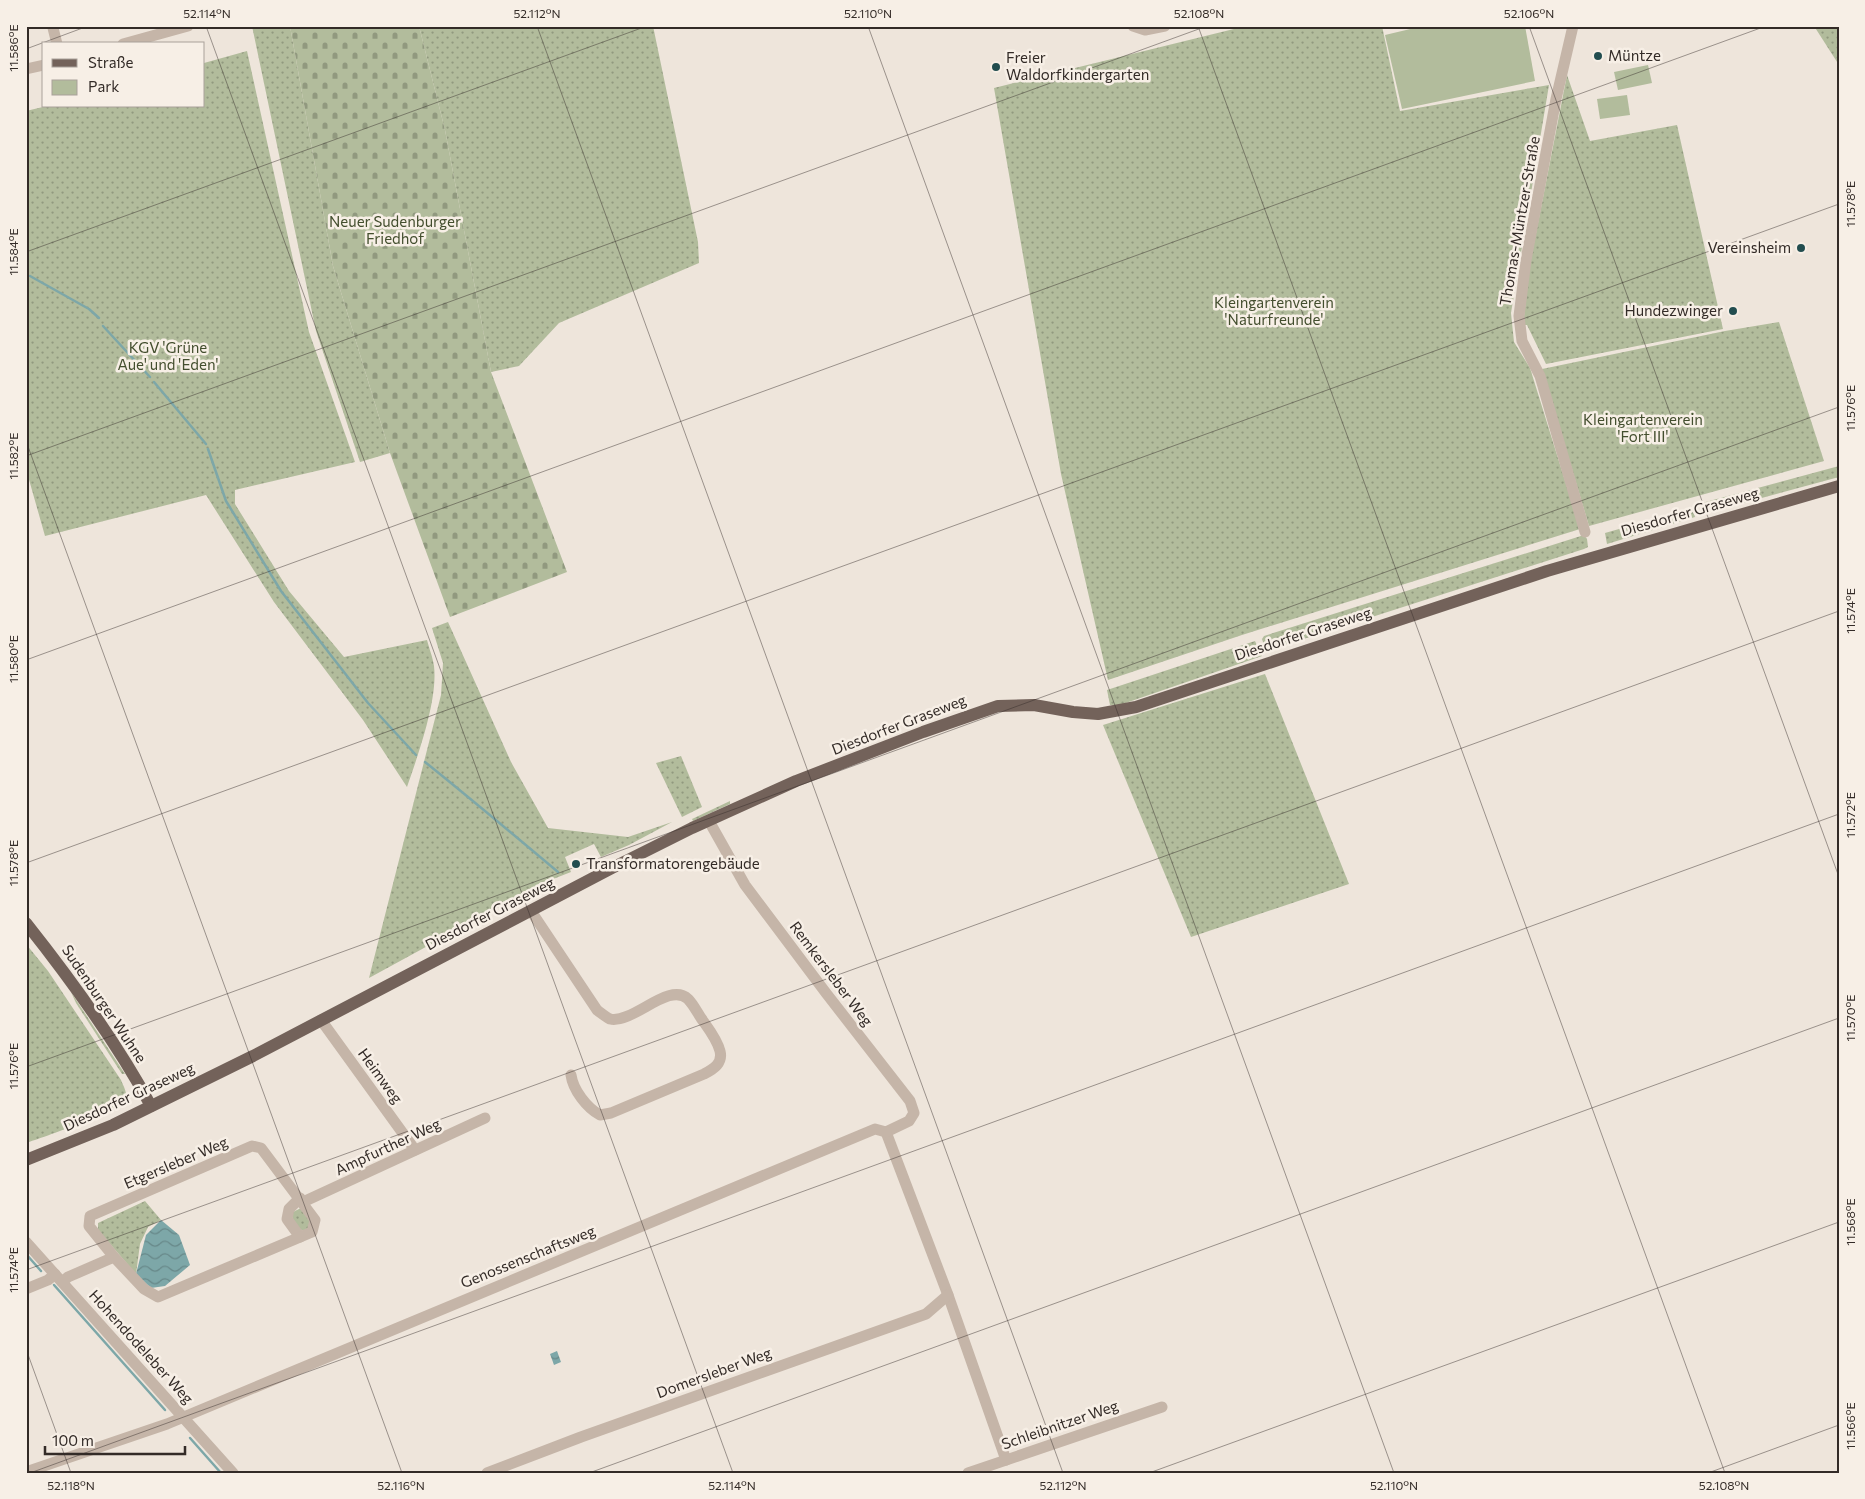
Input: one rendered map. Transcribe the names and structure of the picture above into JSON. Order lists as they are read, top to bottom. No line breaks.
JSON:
{"streets":{"main road":["Diesdorfer Graseweg","Sudenburger Wuhne"],"street":["Thomas-Müntzer-Straße","Remkersleber Weg","Heimweg","Ampfurther Weg","Etgersleber Weg","Genossenschaftsweg","Hohendodeleber Weg","Domersleber Weg","Schleibnitzer Weg"]},"crossings":[["Diesdorfer Graseweg","Remkersleber Weg"],["Diesdorfer Graseweg","Sudenburger Wuhne"],["Diesdorfer Graseweg","Heimweg"],["Remkersleber Weg","Genossenschaftsweg"],["Heimweg","Ampfurther Weg"],["Ampfurther Weg","Etgersleber Weg"],["Genossenschaftsweg","Hohendodeleber Weg"]],"parks":["Neuer Sudenburger Friedhof","Kleingartenverein 'Naturfreunde'","KGV 'Grüne Aue' und 'Eden'","Kleingartenverein 'Fort III'"],"places":["Müntze","Freier Waldorfkindergarten","Vereinsheim","Hundezwinger","Transformatorengebäude"],"legend":["Straße","Park"],"scale_bar":"100 m","coordinates":["52.114°N","52.112°N","52.110°N","52.108°N","52.106°N","11.586°E","11.578°E","11.584°E","11.576°E","11.582°E","11.574°E","11.580°E","11.572°E","11.570°E","11.568°E","11.566°E","52.118°N","52.116°N"]}
